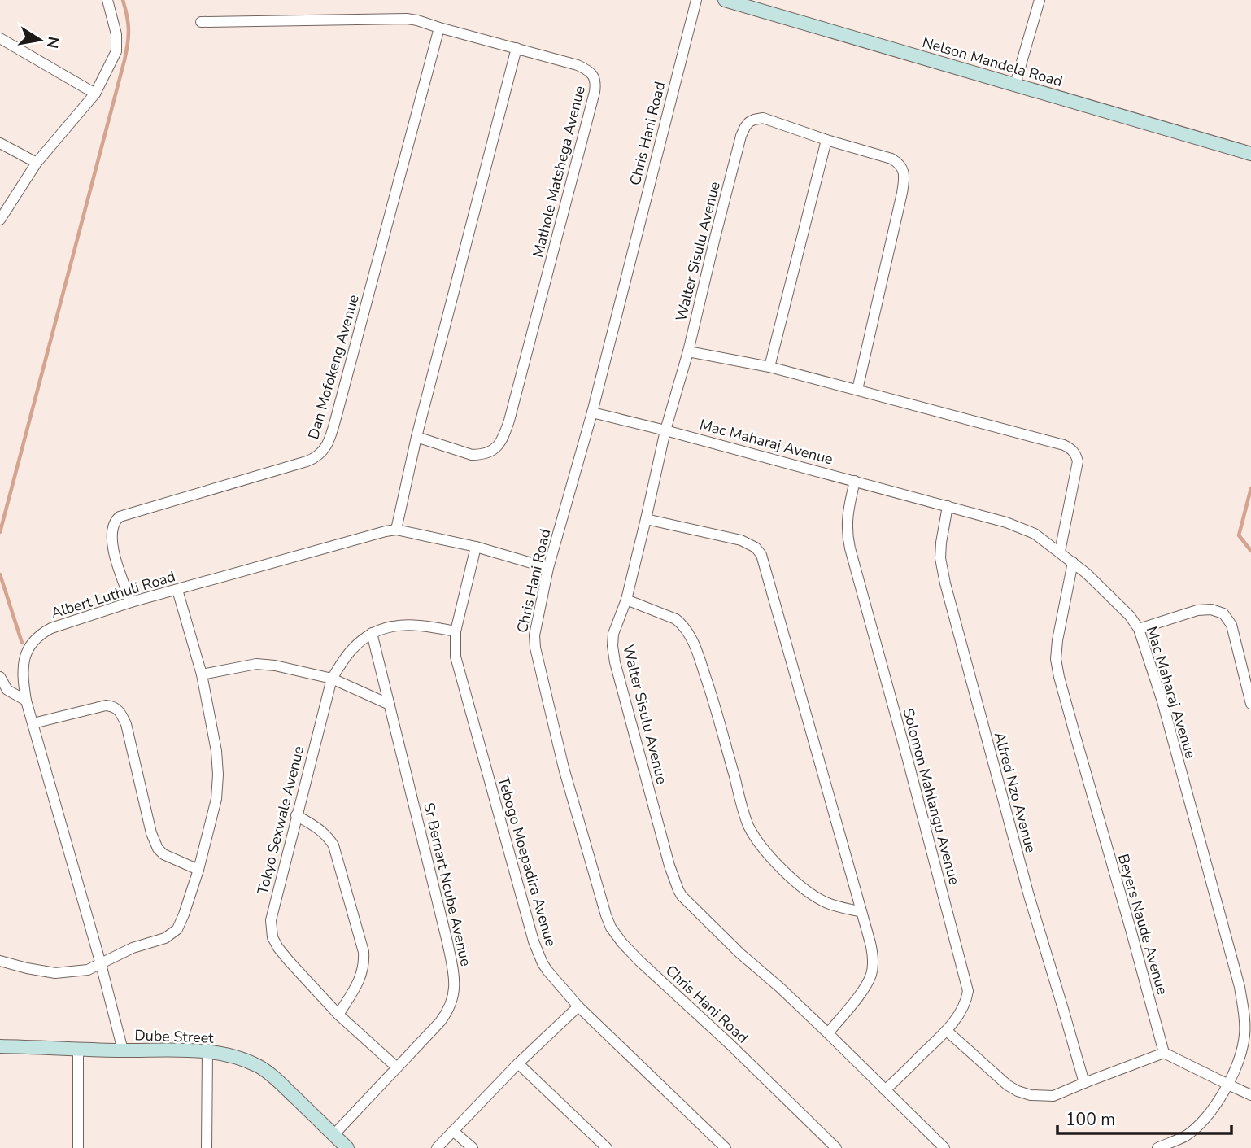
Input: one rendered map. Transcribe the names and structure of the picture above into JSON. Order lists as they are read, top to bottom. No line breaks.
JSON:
{"streets":{"street":["Nelson Mandela Road","Chris Hani Road","Mathole Matshega Avenue","Walter Sisulu Avenue","Dan Mofokeng Avenue","Mac Maharaj Avenue","Albert Luthuli Road","Alfred Nzo Avenue","Solomon Mahlangu Avenue","Tokyo Sexwale Avenue","Tebogo Moepadira Avenue","Sr Bernart Ncube Avenue","Beyers Naude Avenue","Dube Street"]},"crossings":[["Chris Hani Road","Mac Maharaj Avenue"],["Chris Hani Road","Albert Luthuli Road"],["Mathole Matshega Avenue","Dan Mofokeng Avenue"],["Walter Sisulu Avenue","Mac Maharaj Avenue"],["Walter Sisulu Avenue","Solomon Mahlangu Avenue"],["Dan Mofokeng Avenue","Albert Luthuli Road"],["Mac Maharaj Avenue","Alfred Nzo Avenue"],["Mac Maharaj Avenue","Solomon Mahlangu Avenue"],["Mac Maharaj Avenue","Beyers Naude Avenue"],["Albert Luthuli Road","Tebogo Moepadira Avenue"],["Albert Luthuli Road","Dube Street"],["Tokyo Sexwale Avenue","Tebogo Moepadira Avenue"],["Tokyo Sexwale Avenue","Sr Bernart Ncube Avenue"],["Sr Bernart Ncube Avenue","Dube Street"]],"scale_bar":"100 m","north":"right"}
